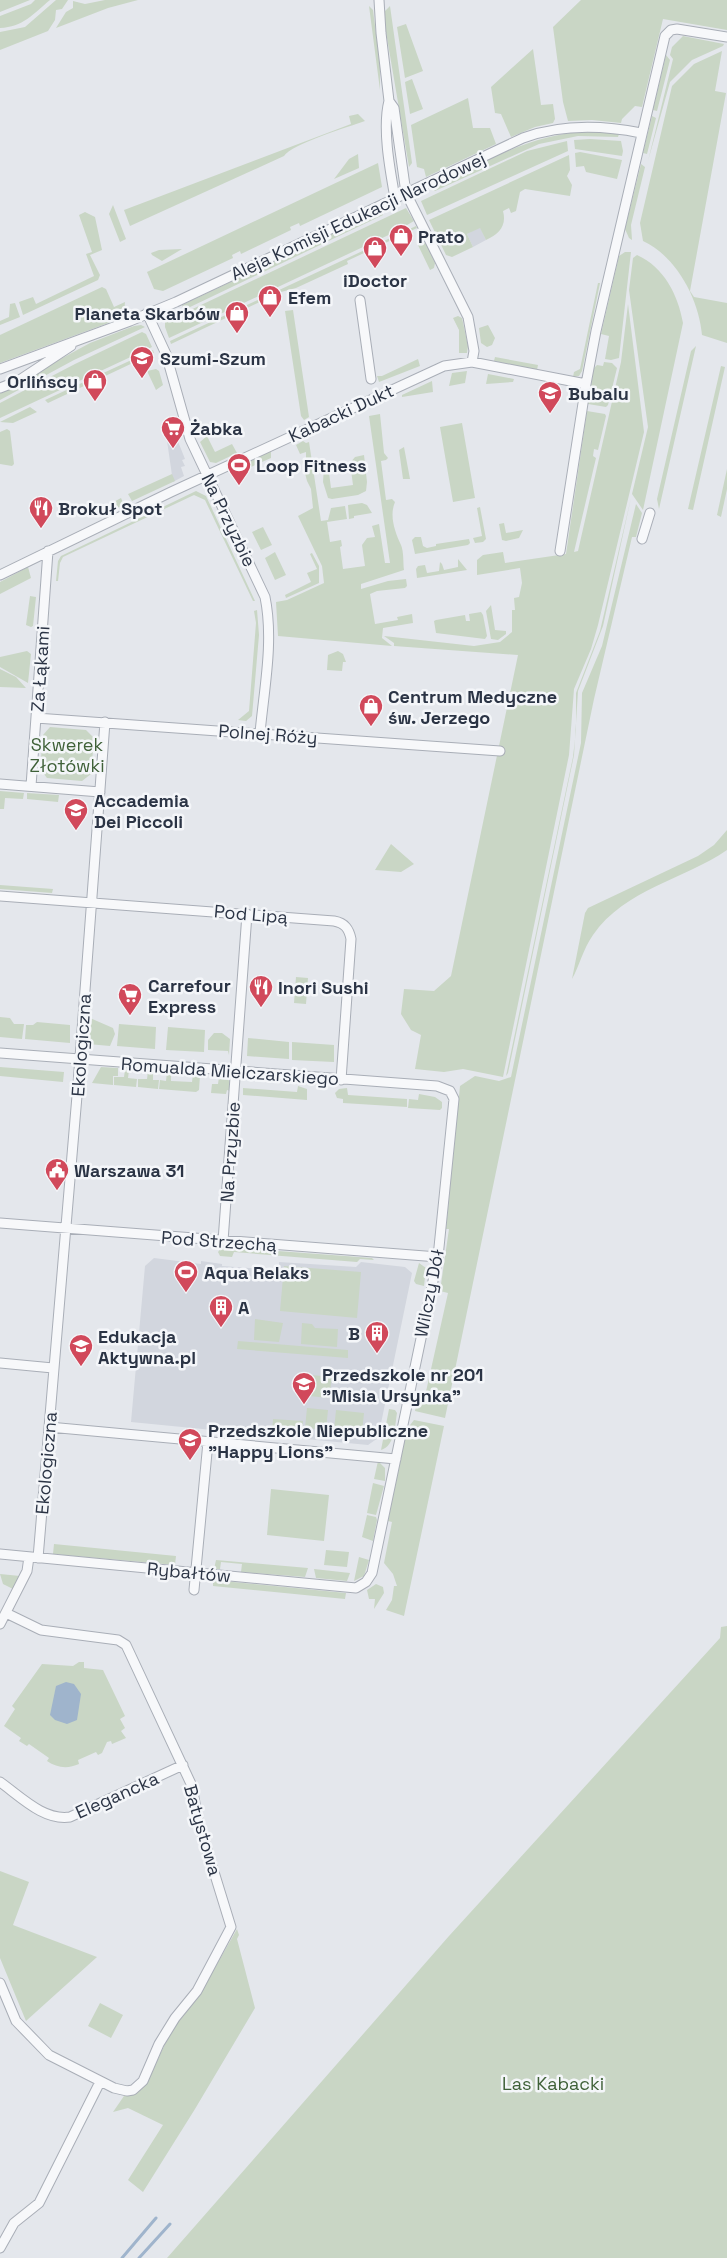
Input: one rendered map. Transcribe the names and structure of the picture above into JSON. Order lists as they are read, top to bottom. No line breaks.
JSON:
{"streets":{"street":["Aleja Komisji Edukacji Narodowej","Kabacki Dukt","Na Przyzbie","Za Łąkami","Polnej Róży","Pod Lipą","Ekologiczna","Romualda Mielczarskiego","Pod Strzechą","Wilczy Dół","Rybałtów","Elegancka","Batystowa"]},"crossings":[["Aleja Komisji Edukacji Narodowej","Na Przyzbie"],["Kabacki Dukt","Na Przyzbie"],["Kabacki Dukt","Za Łąkami"],["Na Przyzbie","Polnej Róży"],["Na Przyzbie","Pod Lipą"],["Na Przyzbie","Romualda Mielczarskiego"],["Na Przyzbie","Pod Strzechą"],["Za Łąkami","Polnej Róży"],["Polnej Róży","Ekologiczna"],["Pod Lipą","Ekologiczna"],["Pod Lipą","Romualda Mielczarskiego"],["Ekologiczna","Romualda Mielczarskiego"],["Ekologiczna","Pod Strzechą"],["Ekologiczna","Rybałtów"],["Ekologiczna","Batystowa"],["Romualda Mielczarskiego","Wilczy Dół"],["Pod Strzechą","Wilczy Dół"],["Wilczy Dół","Rybałtów"],["Elegancka","Batystowa"]],"parks":["Skwerek Złotówki","Las Kabacki"],"places":{"shop":["Prato","iDoctor","Efem","Planeta Skarbów","Orlińscy","Centrum Medyczne św. Jerzego"],"school or university":["Szumi-Szum","Bubalu","Accademia Dei Piccoli","Edukacja Aktywna.pl","Przedszkole nr 201 \"Misia Ursynka\"","Przedszkole Niepubliczne \"Happy Lions\""],"supermarket":["Żabka","Carrefour Express"],"sports":["Loop Fitness","Aqua Relaks"],"restaurant":["Brokuł Spot","Inori Sushi"],"public building":["Warszawa 31"],"building":["A","B"]}}
